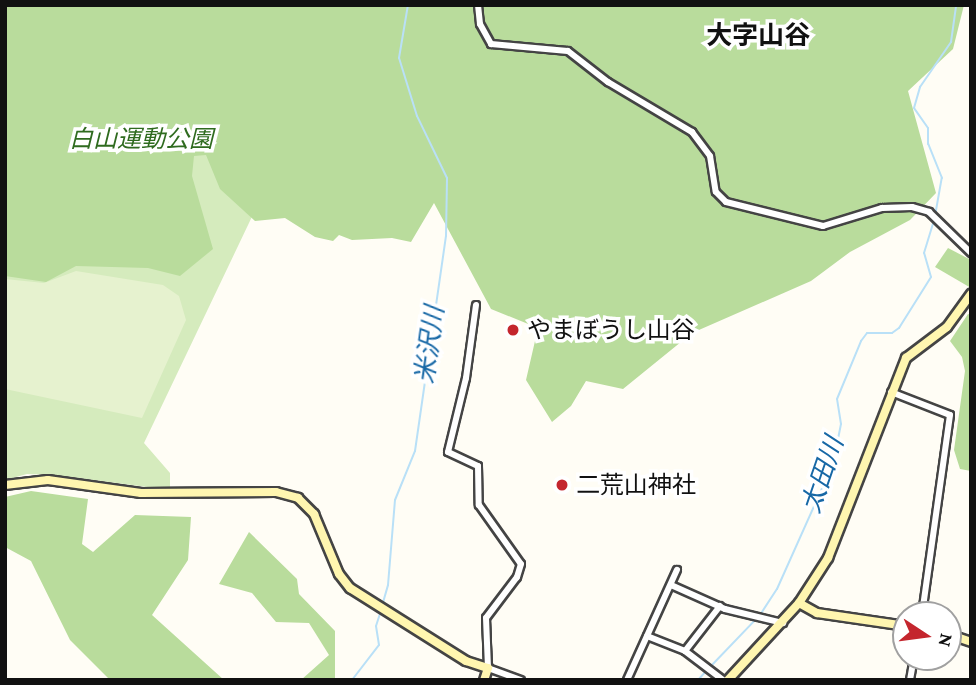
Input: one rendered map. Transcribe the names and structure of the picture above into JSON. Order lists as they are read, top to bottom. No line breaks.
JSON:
{"districts":["大字山谷"],"water":["米沢川","太田川"],"parks":["白山運動公園"],"places":["やまぼうし山谷","二荒山神社"],"north":"right"}
